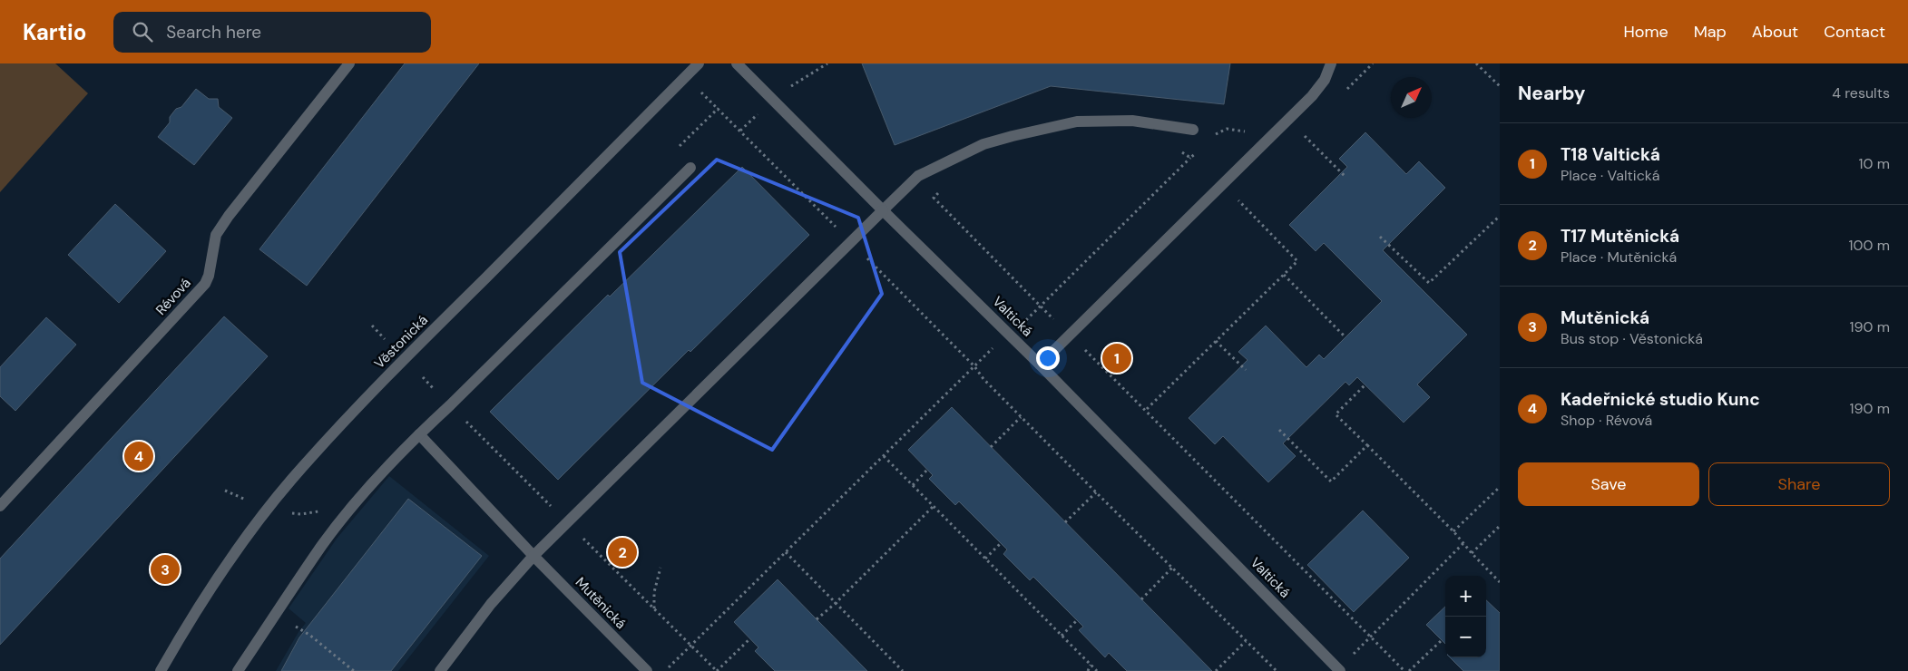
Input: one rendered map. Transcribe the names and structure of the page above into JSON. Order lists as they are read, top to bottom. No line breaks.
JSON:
{"streets":{"street":["Révová","Valtická","Věstonická","Mutěnická"]},"north":"top right","page":{"header":"Kartio","search":"Search here","nav":["Home","Map","About","Contact"],"heading":["Nearby","4 results"],"list":[{"mark":"1","name":"T18 Valtická","note":"Place · Valtická","value":"10 m"},{"mark":"2","name":"T17 Mutěnická","note":"Place · Mutěnická","value":"100 m"},{"mark":"3","name":"Mutěnická","note":"Bus stop · Věstonická","value":"190 m"},{"mark":"4","name":"Kadeřnické studio Kunc","note":"Shop · Révová","value":"190 m"}],"pins":["1","4","2","3"],"buttons":["Save","Share"],"map_buttons":["+","−"]}}
